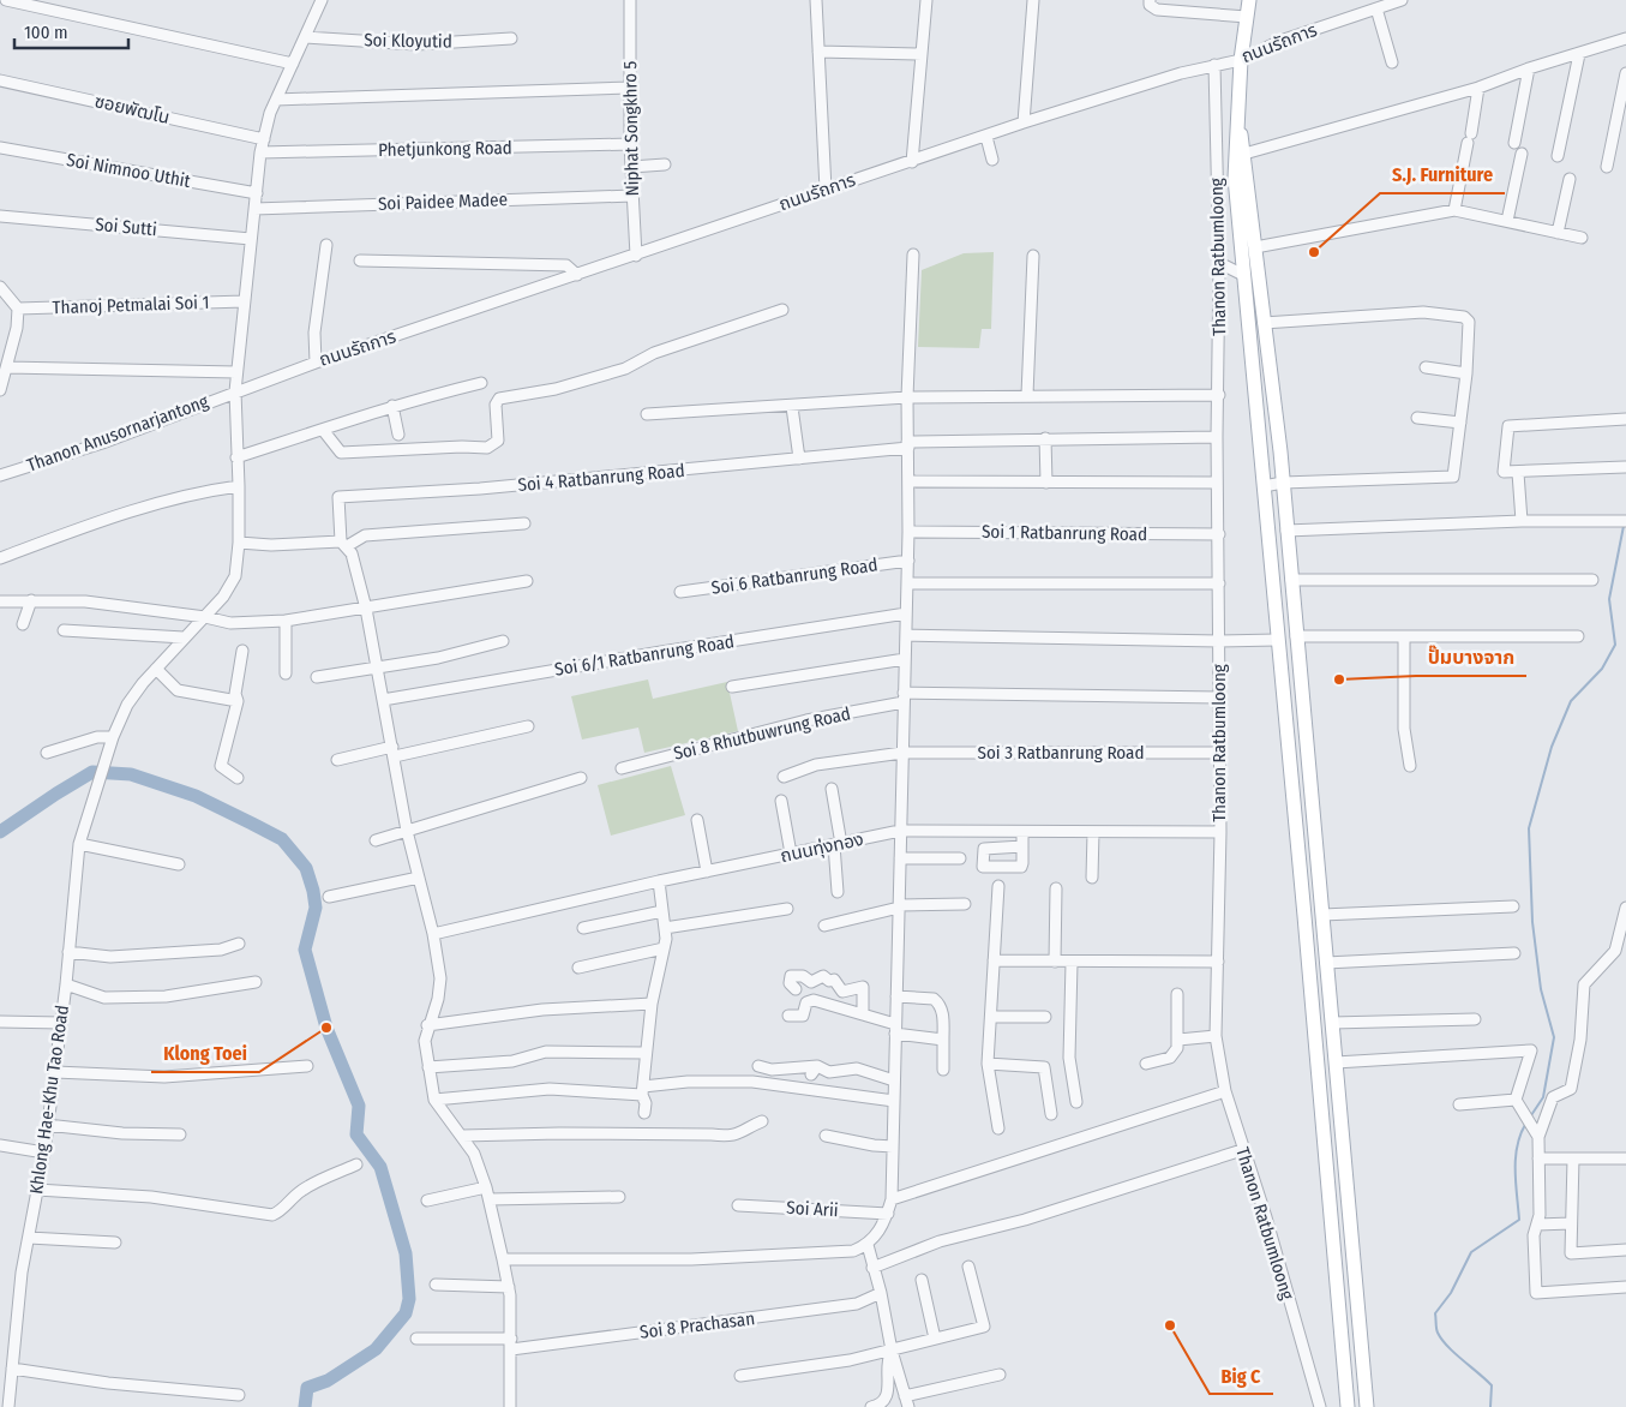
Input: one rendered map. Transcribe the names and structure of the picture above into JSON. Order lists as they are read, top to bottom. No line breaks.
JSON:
{"streets":{"street":["Soi Kloyutid","ถนนรัถการ","ซอยพัฒโน","Niphat Songkhro 5","Phetjunkong Road","Soi Nimnoo Uthit","Soi Paidee Madee","Soi Sutti","Thanon Ratbumloong","Thanoj Petmalai Soi 1","Thanon Anusornarjantong","Soi 4 Ratbanrung Road","Soi 1 Ratbanrung Road","Soi 6 Ratbanrung Road","Soi 6/1 Ratbanrung Road","Soi 8 Rhutbuwrung Road","Soi 3 Ratbanrung Road","ถนนทุ่งทอง","Khlong Hae-Khu Tao Road","Soi Arii","Soi 8 Prachasan"]},"crossings":[["Soi Kloyutid","Khlong Hae-Khu Tao Road"],["ถนนรัถการ","Niphat Songkhro 5"],["ถนนรัถการ","Thanon Ratbumloong"],["ถนนรัถการ","Thanon Anusornarjantong"],["ถนนรัถการ","Khlong Hae-Khu Tao Road"],["ซอยพัฒโน","Khlong Hae-Khu Tao Road"],["Niphat Songkhro 5","Phetjunkong Road"],["Niphat Songkhro 5","Soi Paidee Madee"],["Phetjunkong Road","Khlong Hae-Khu Tao Road"],["Soi Nimnoo Uthit","Khlong Hae-Khu Tao Road"],["Soi Paidee Madee","Khlong Hae-Khu Tao Road"],["Soi Sutti","Khlong Hae-Khu Tao Road"],["Thanon Ratbumloong","Soi 4 Ratbanrung Road"],["Thanon Ratbumloong","Soi 1 Ratbanrung Road"],["Thanon Ratbumloong","Soi 8 Rhutbuwrung Road"],["Thanon Ratbumloong","Soi 3 Ratbanrung Road"],["Thanon Ratbumloong","ถนนทุ่งทอง"],["Thanoj Petmalai Soi 1","Khlong Hae-Khu Tao Road"],["Thanon Anusornarjantong","Khlong Hae-Khu Tao Road"]],"places":["S.J. Furniture","ปั๊มบางจาก","Klong Toei","Big C"],"scale_bar":"100 m"}
